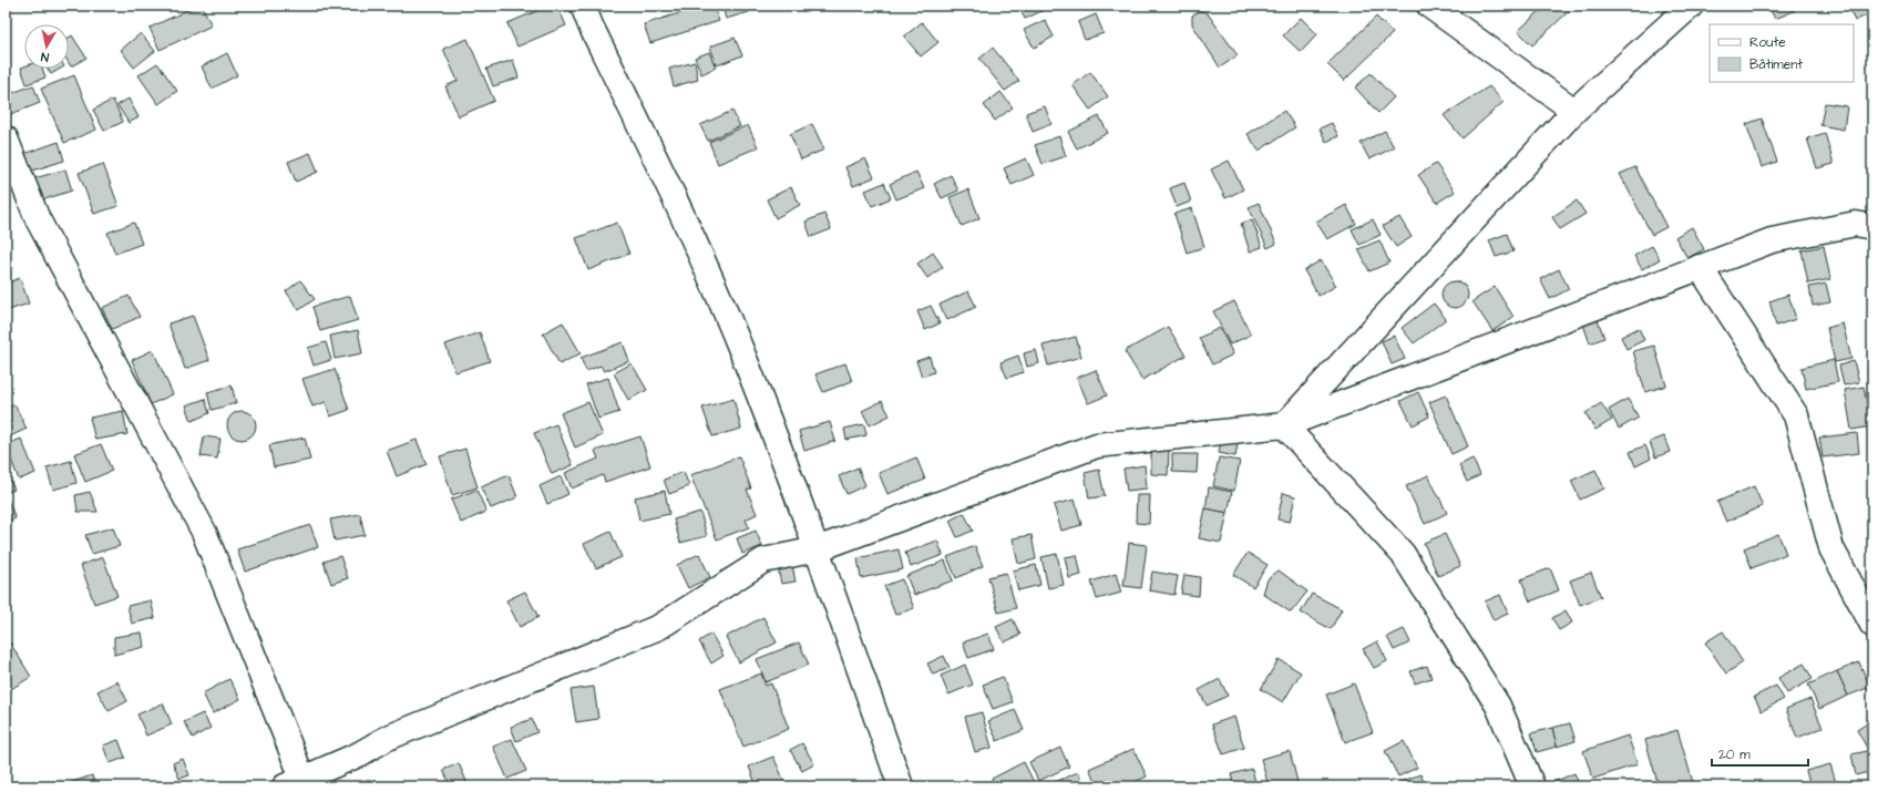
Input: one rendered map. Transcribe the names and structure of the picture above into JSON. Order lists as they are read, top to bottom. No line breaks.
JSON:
{"legend":["Route","Bâtiment"],"scale_bar":"20 m","north":"bottom"}
